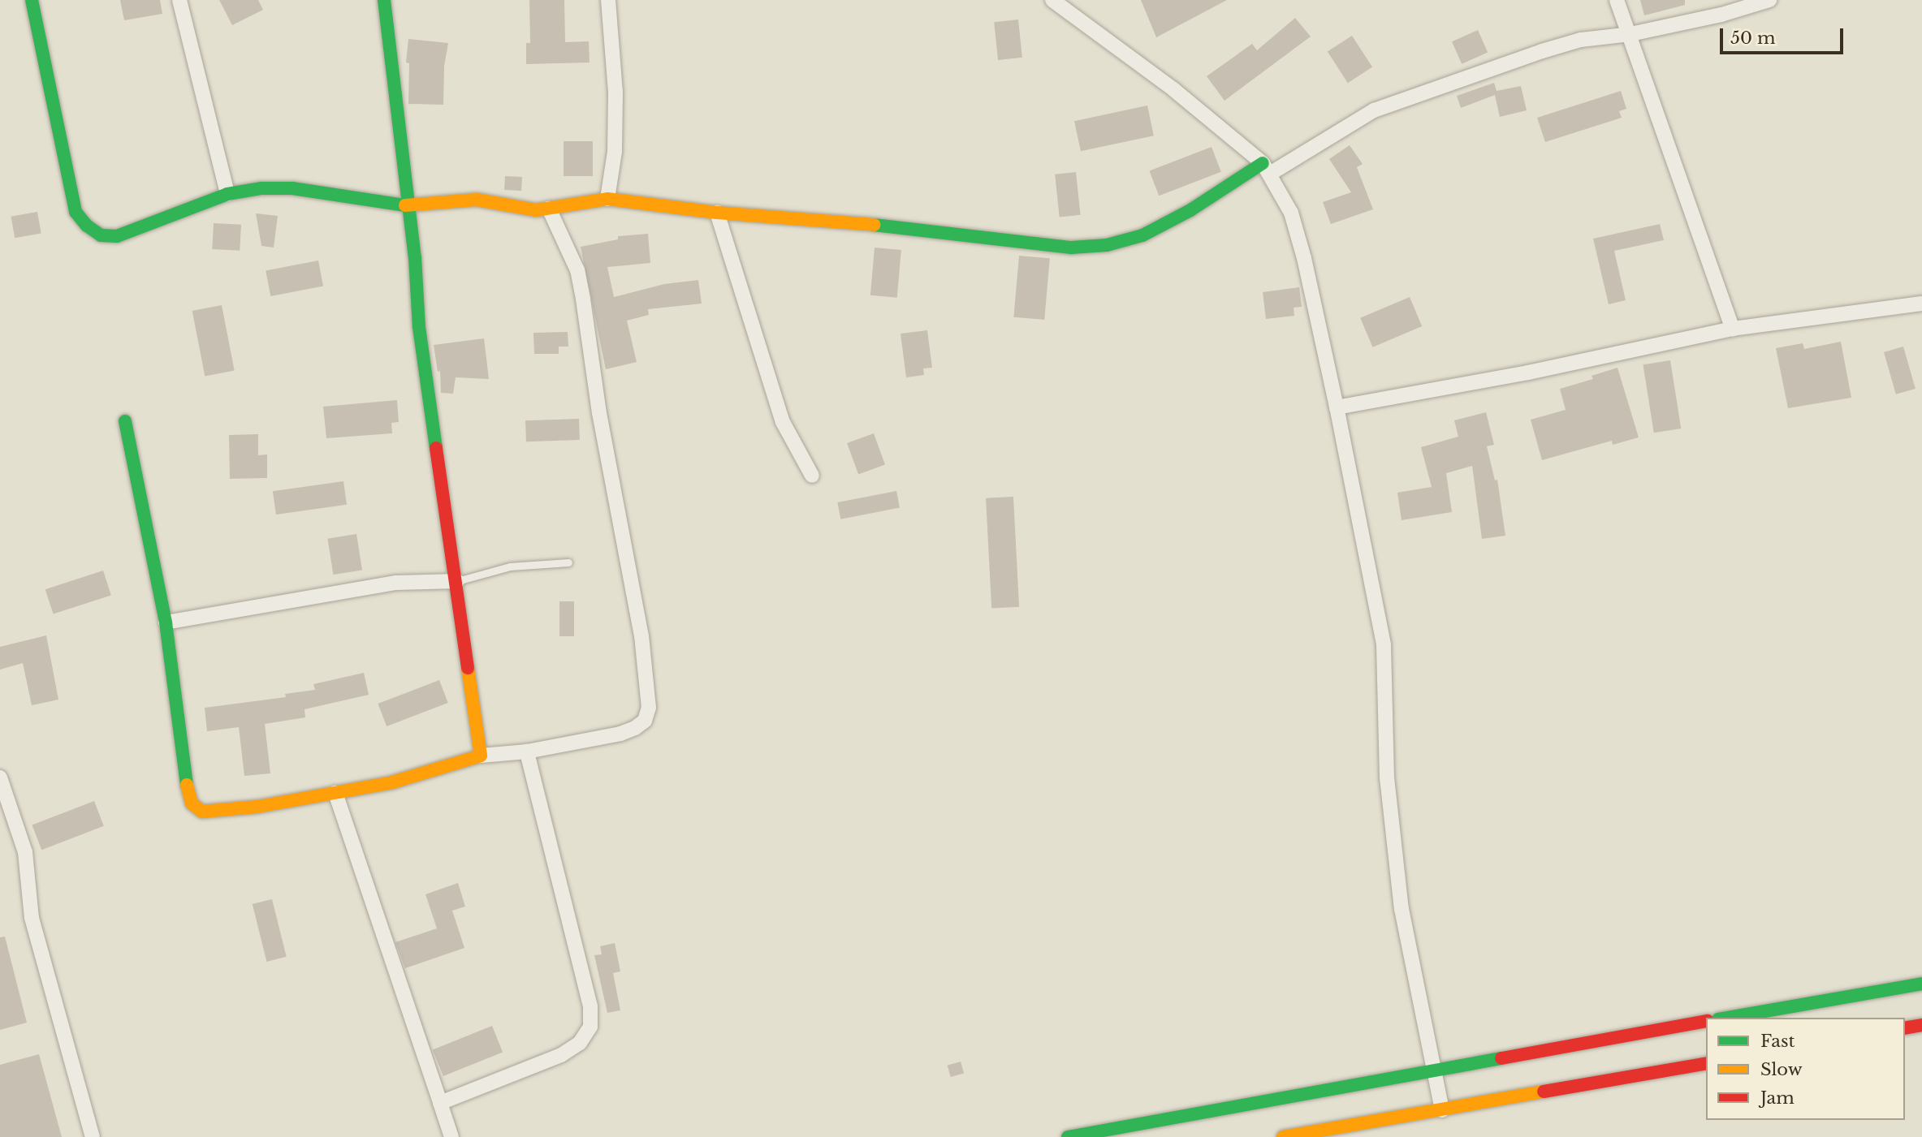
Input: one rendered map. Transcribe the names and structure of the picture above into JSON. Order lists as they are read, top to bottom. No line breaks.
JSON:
{"legend":["Fast","Slow","Jam"],"scale_bar":"50 m"}
